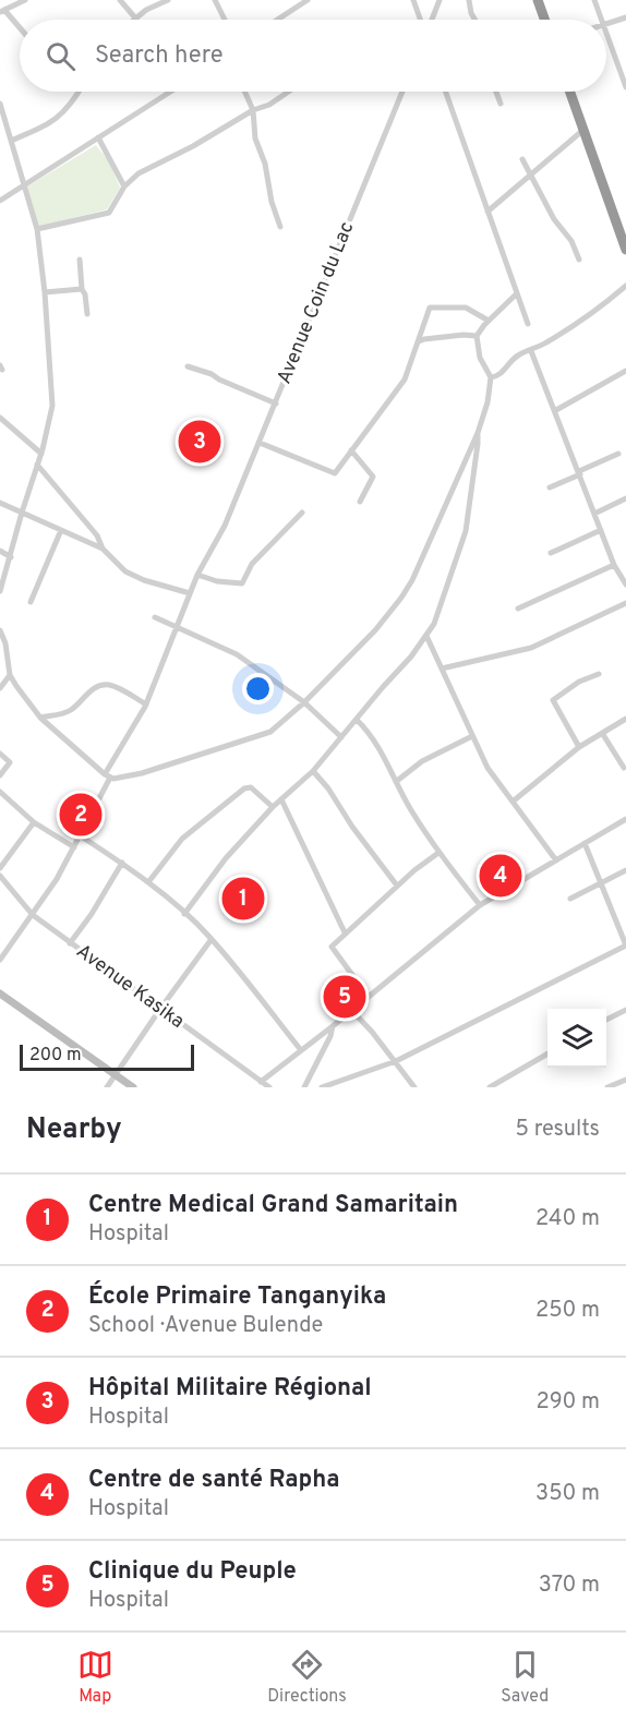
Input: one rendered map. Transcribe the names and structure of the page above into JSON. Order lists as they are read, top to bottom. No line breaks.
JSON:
{"streets":{"street":["Avenue Coin du Lac","Avenue Kasika"]},"crossings":[["Avenue Coin du Lac","Avenue Kasika"]],"scale_bar":"200 m","page":{"search":"Search here","pins":["3","2","4","1","5"],"scale":"200 m","heading":["Nearby","5 results"],"list":[{"mark":"1","name":"Centre Medical Grand Samaritain","note":"Hospital","value":"240 m"},{"mark":"2","name":"École Primaire Tanganyika","note":"School · Avenue Bulende","value":"250 m"},{"mark":"3","name":"Hôpital Militaire Régional","note":"Hospital","value":"290 m"},{"mark":"4","name":"Centre de santé Rapha","note":"Hospital","value":"350 m"},{"mark":"5","name":"Clinique du Peuple","note":"Hospital","value":"370 m"}],"nav":["Map","Directions","Saved"]}}
